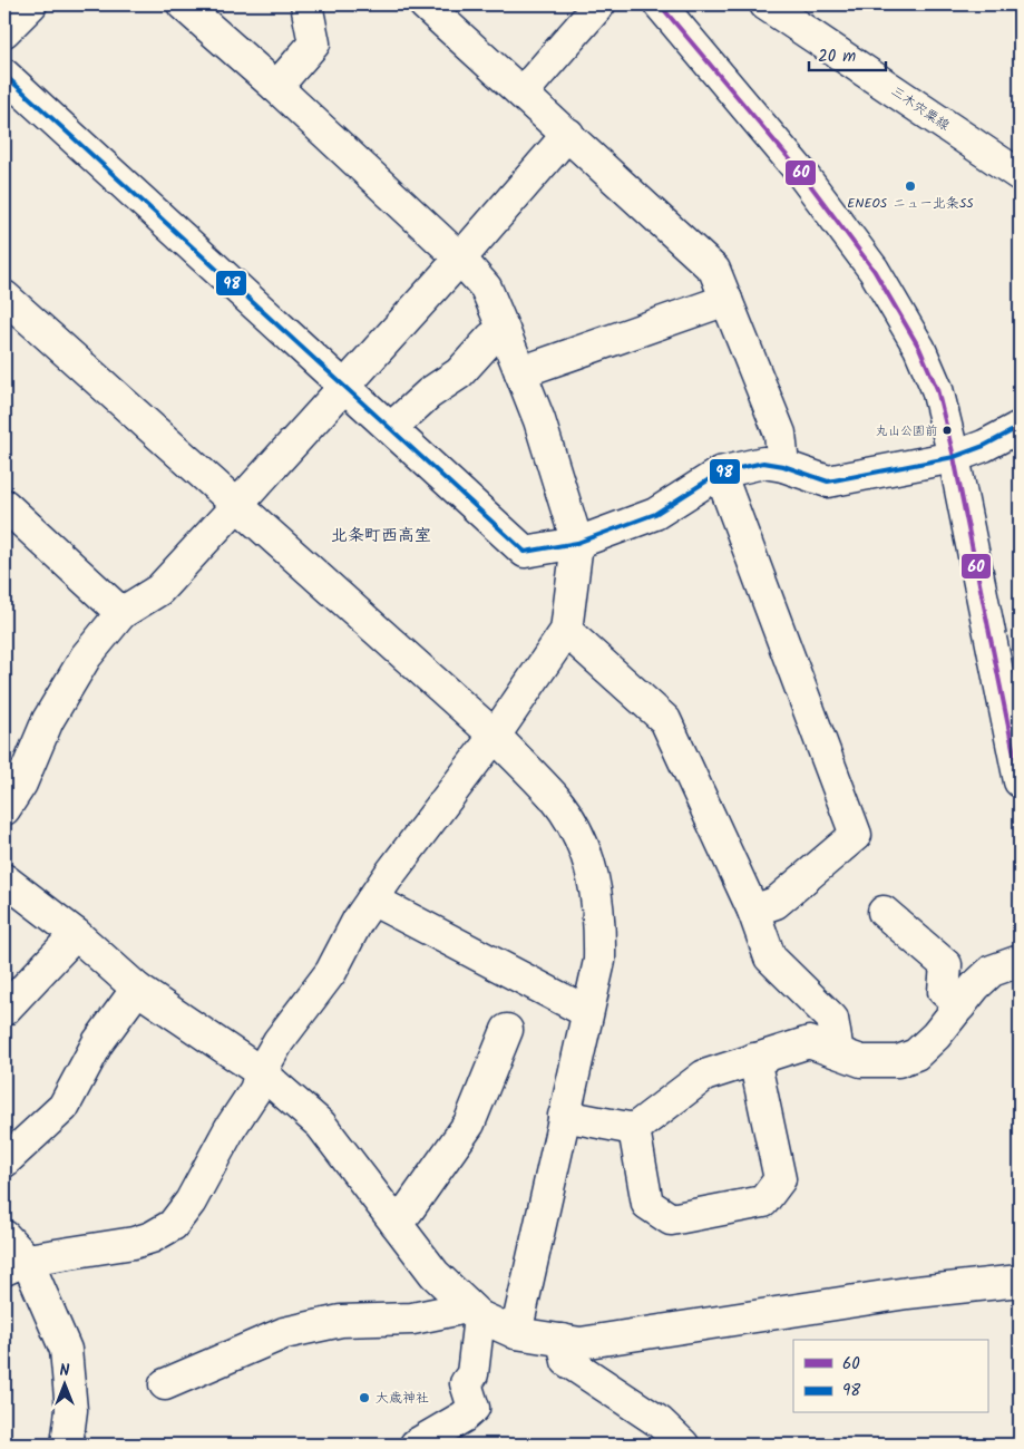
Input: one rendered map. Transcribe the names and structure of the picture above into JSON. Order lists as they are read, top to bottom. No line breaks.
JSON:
{"streets":{"street":["三木宍粟線"]},"districts":["北条町西高室"],"places":["ENEOS ニュー北条SS","丸山公園前","大歳神社"],"lines":["transit line 60","transit line 98"],"legend":["60","98"],"scale_bar":"20 m","north":"top"}
